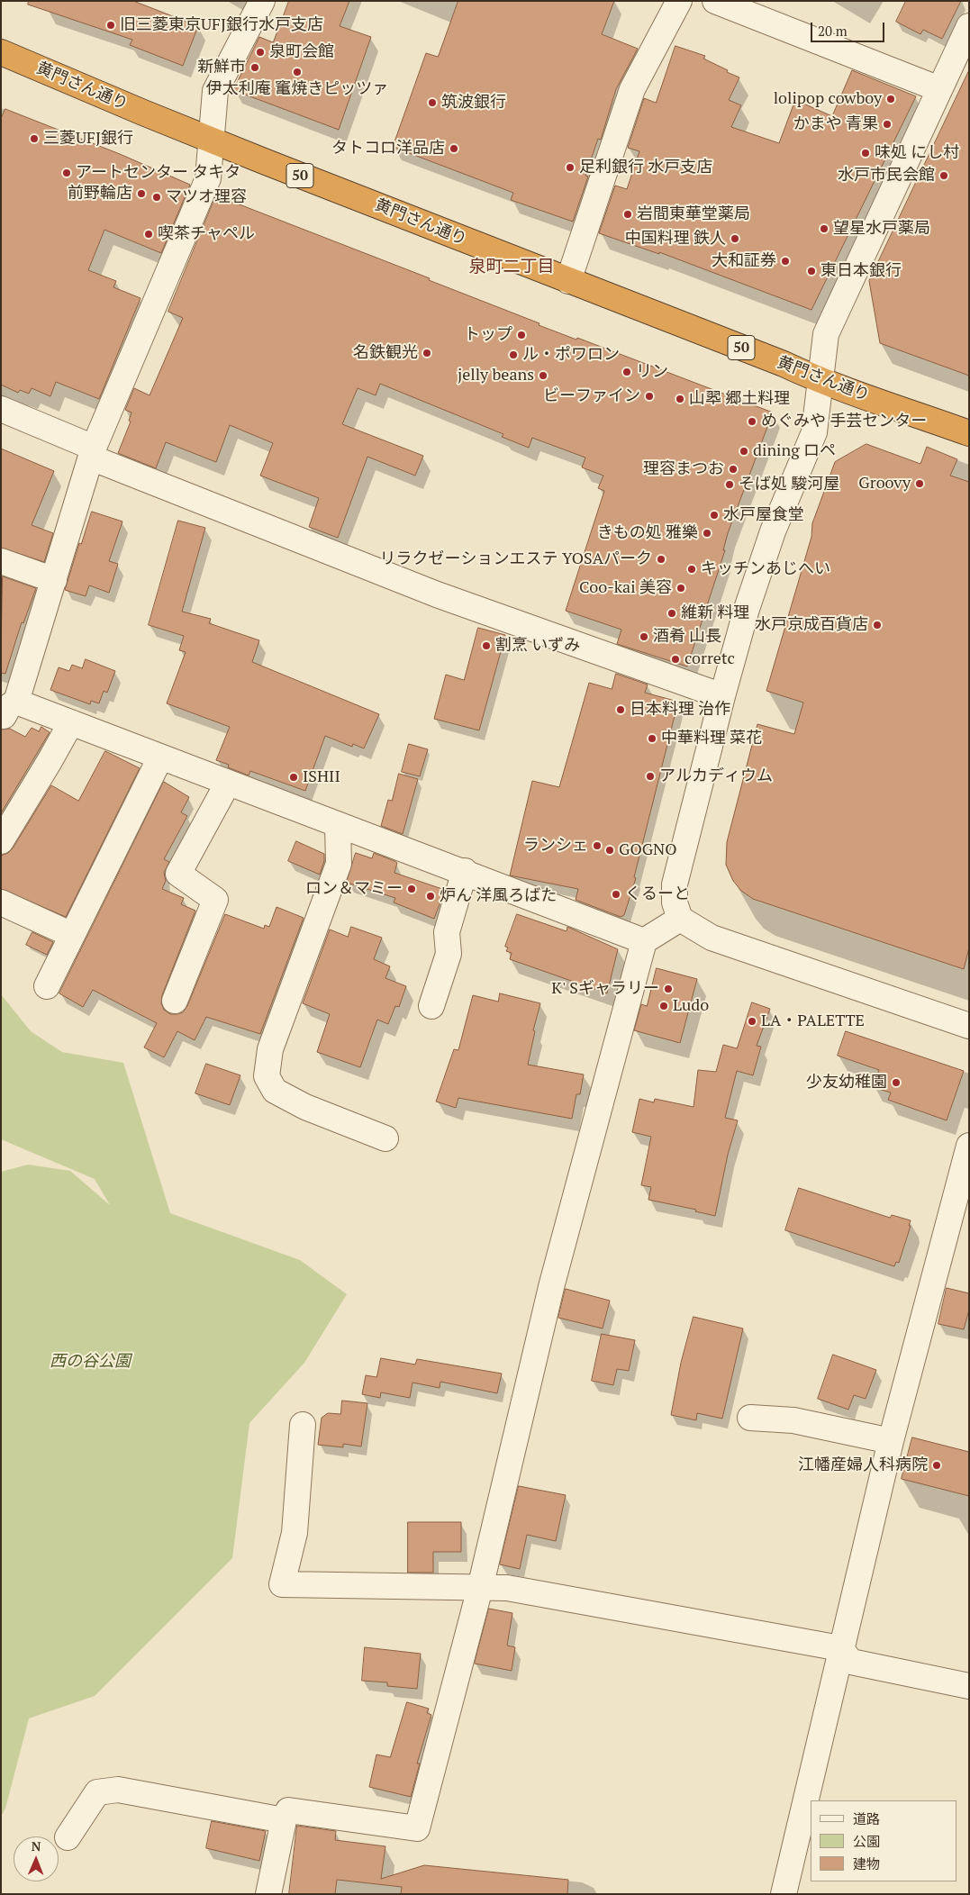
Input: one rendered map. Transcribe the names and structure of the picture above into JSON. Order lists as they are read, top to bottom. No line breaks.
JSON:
{"streets":{"highway":["黄門さん通り","50"]},"districts":["泉町二丁目"],"parks":["西の谷公園"],"places":["旧三菱東京UFJ銀行水戸支店","泉町会館","新鮮市","伊太利庵 竃焼きピッツァ","lolipop cowboy","筑波銀行","かまや 青果","三菱UFJ銀行","タトコロ洋品店","味処 にし村","足利銀行 水戸支店","アートセンター タキタ","水戸市民会館","前野輪店","マツオ理容","岩間東華堂薬局","望星水戸薬局","喫茶チャペル","中国料理 鉄人","大和証券","東日本銀行","トップ","名鉄観光","ル・ポワロン","リン","jelly beans","ビーファイン","山翆 郷土料理","めぐみや 手芸センター","dining ロペ","理容まつお","Groovy","そば処 駿河屋","水戸屋食堂","きもの処 雅樂","リラクゼーションエステ YOSAパーク","キッチンあじへい","Coo-kai 美容","維新 料理","水戸京成百貨店","酒肴 山長","割烹 いずみ","corretc","日本料理 治作","中華料理 菜花","アルカディウム","ISHII","ランシェ","GOGNO","ロン＆マミー","くるーと","炉ん 洋風ろばた","K' Sギャラリー","Ludo","LA・PALETTE","少友幼稚園","江幡産婦人科病院"],"legend":["道路","公園","建物"],"scale_bar":"20 m","north":"top"}
